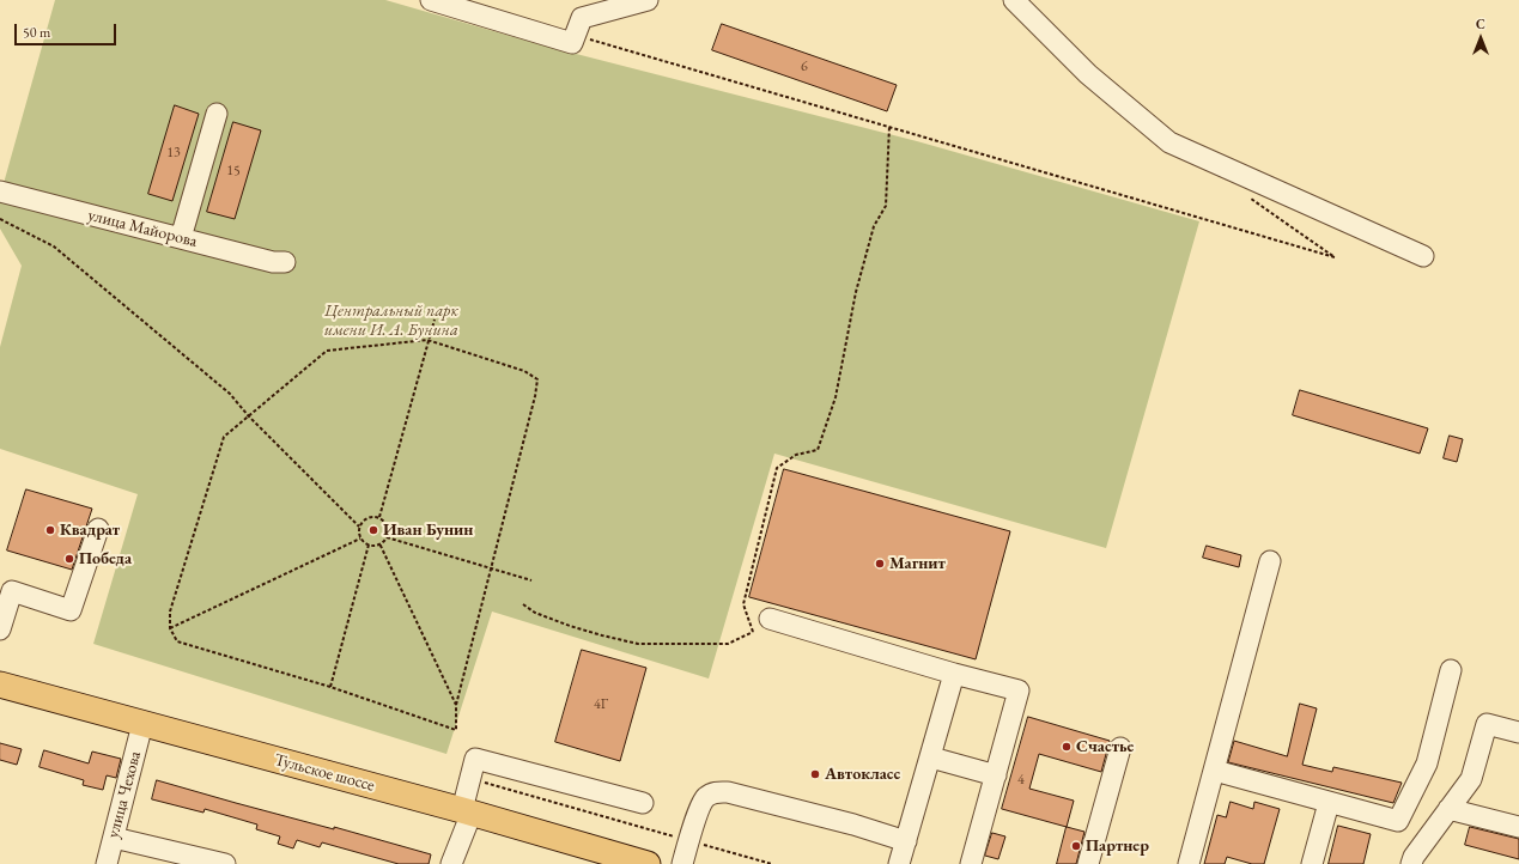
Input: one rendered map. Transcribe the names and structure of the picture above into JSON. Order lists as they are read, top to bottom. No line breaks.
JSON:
{"streets":{"main road":["Тульское шоссе"],"street":["улица Майорова","улица Чехова"]},"crossings":[["Тульское шоссе","улица Чехова"]],"parks":["Центральный парк имени И. А. Бунина"],"places":["Квадрат","Иван Бунин","Победа","Магнит","Счастье","Автокласс","Партнер"],"house_numbers":["6","13","15","4Г","4"],"scale_bar":"50 m","north":"top"}
